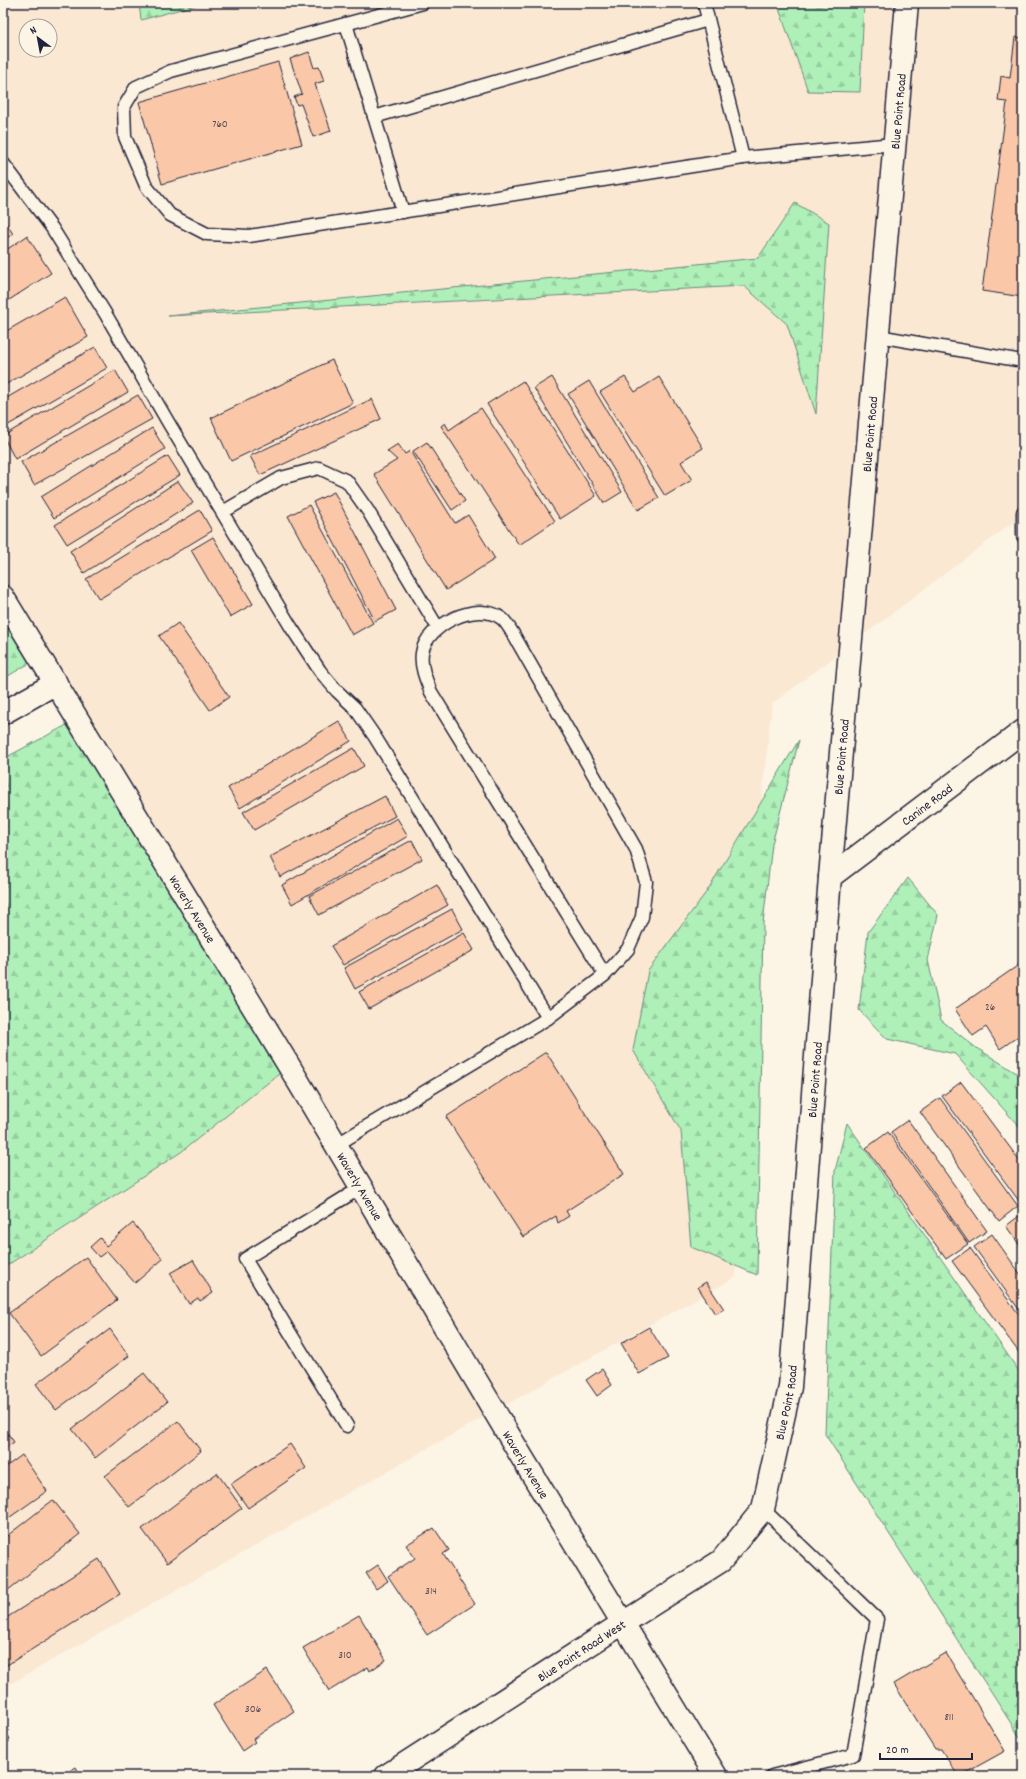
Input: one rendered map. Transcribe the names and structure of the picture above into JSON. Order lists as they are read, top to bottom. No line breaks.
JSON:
{"streets":{"street":["Blue Point Road","Canine Road","Waverly Avenue","Blue Point Road West"]},"crossings":[["Blue Point Road","Canine Road"],["Blue Point Road","Blue Point Road West"],["Waverly Avenue","Blue Point Road West"]],"house_numbers":["760","26","314","310","306","811"],"scale_bar":"20 m","north":"top left"}
